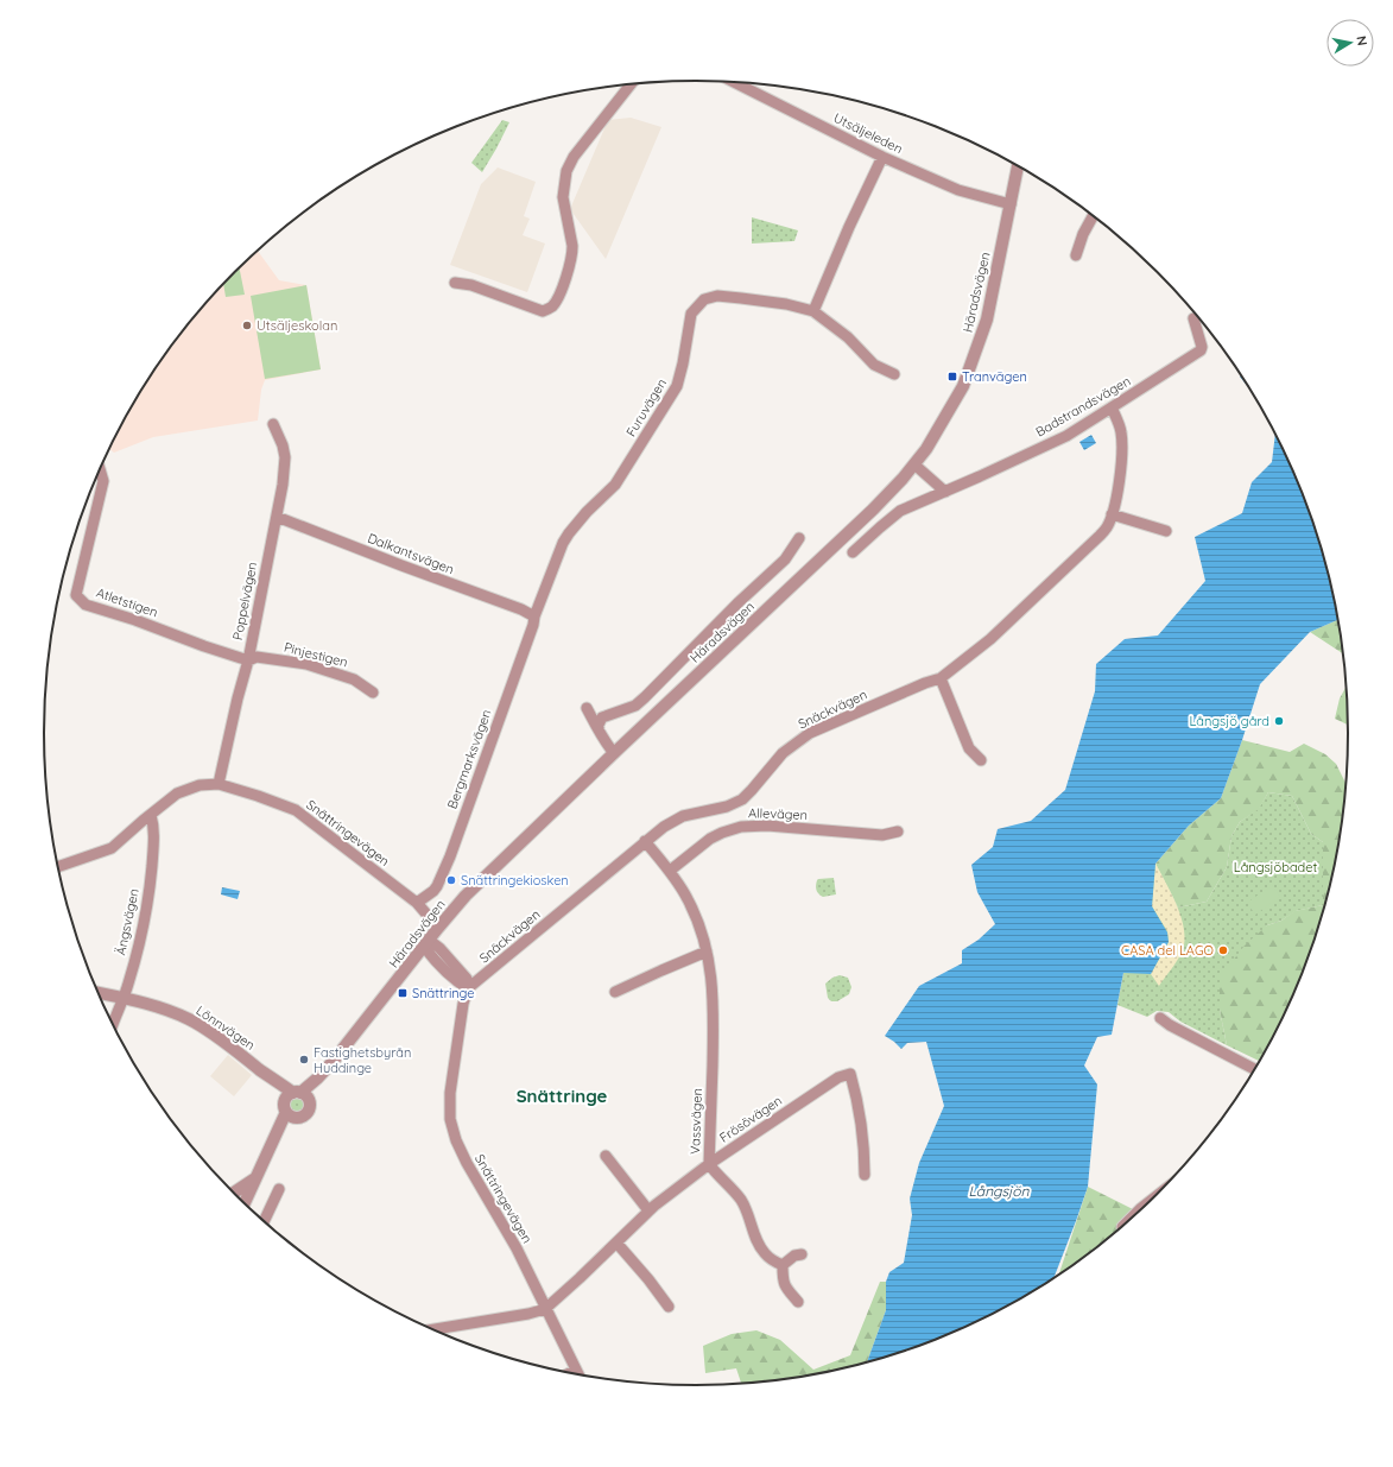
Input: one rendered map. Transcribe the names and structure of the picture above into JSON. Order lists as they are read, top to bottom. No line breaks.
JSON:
{"streets":{"street":["Utsäljeleden","Häradsvägen","Badstrandsvägen","Furuvägen","Dalkantsvägen","Poppelvägen","Atletstigen","Pinjestigen","Snäckvägen","Bergmarksvägen","Allevägen","Snättringevägen","Ängsvägen","Lönnvägen","Frösövägen","Vassvägen"]},"crossings":[["Utsäljeleden","Häradsvägen"],["Häradsvägen","Snättringevägen"],["Häradsvägen","Lönnvägen"],["Badstrandsvägen","Snäckvägen"],["Furuvägen","Dalkantsvägen"],["Furuvägen","Bergmarksvägen"],["Dalkantsvägen","Poppelvägen"],["Dalkantsvägen","Bergmarksvägen"],["Poppelvägen","Atletstigen"],["Poppelvägen","Pinjestigen"],["Poppelvägen","Snättringevägen"],["Atletstigen","Pinjestigen"],["Snäckvägen","Snättringevägen"],["Snäckvägen","Vassvägen"],["Bergmarksvägen","Snättringevägen"],["Allevägen","Vassvägen"],["Snättringevägen","Ängsvägen"],["Snättringevägen","Frösövägen"],["Ängsvägen","Lönnvägen"],["Frösövägen","Vassvägen"]],"districts":["Snättringe"],"water":["Långsjön"],"parks":["Långsjöbadet"],"places":{"other":["Utsäljeskolan","Långsjö gård","Snättringekiosken","CASA del LAGO","Fastighetsbyrån Huddinge"],"transit":["Tranvägen","Snättringe"]},"north":"right"}
